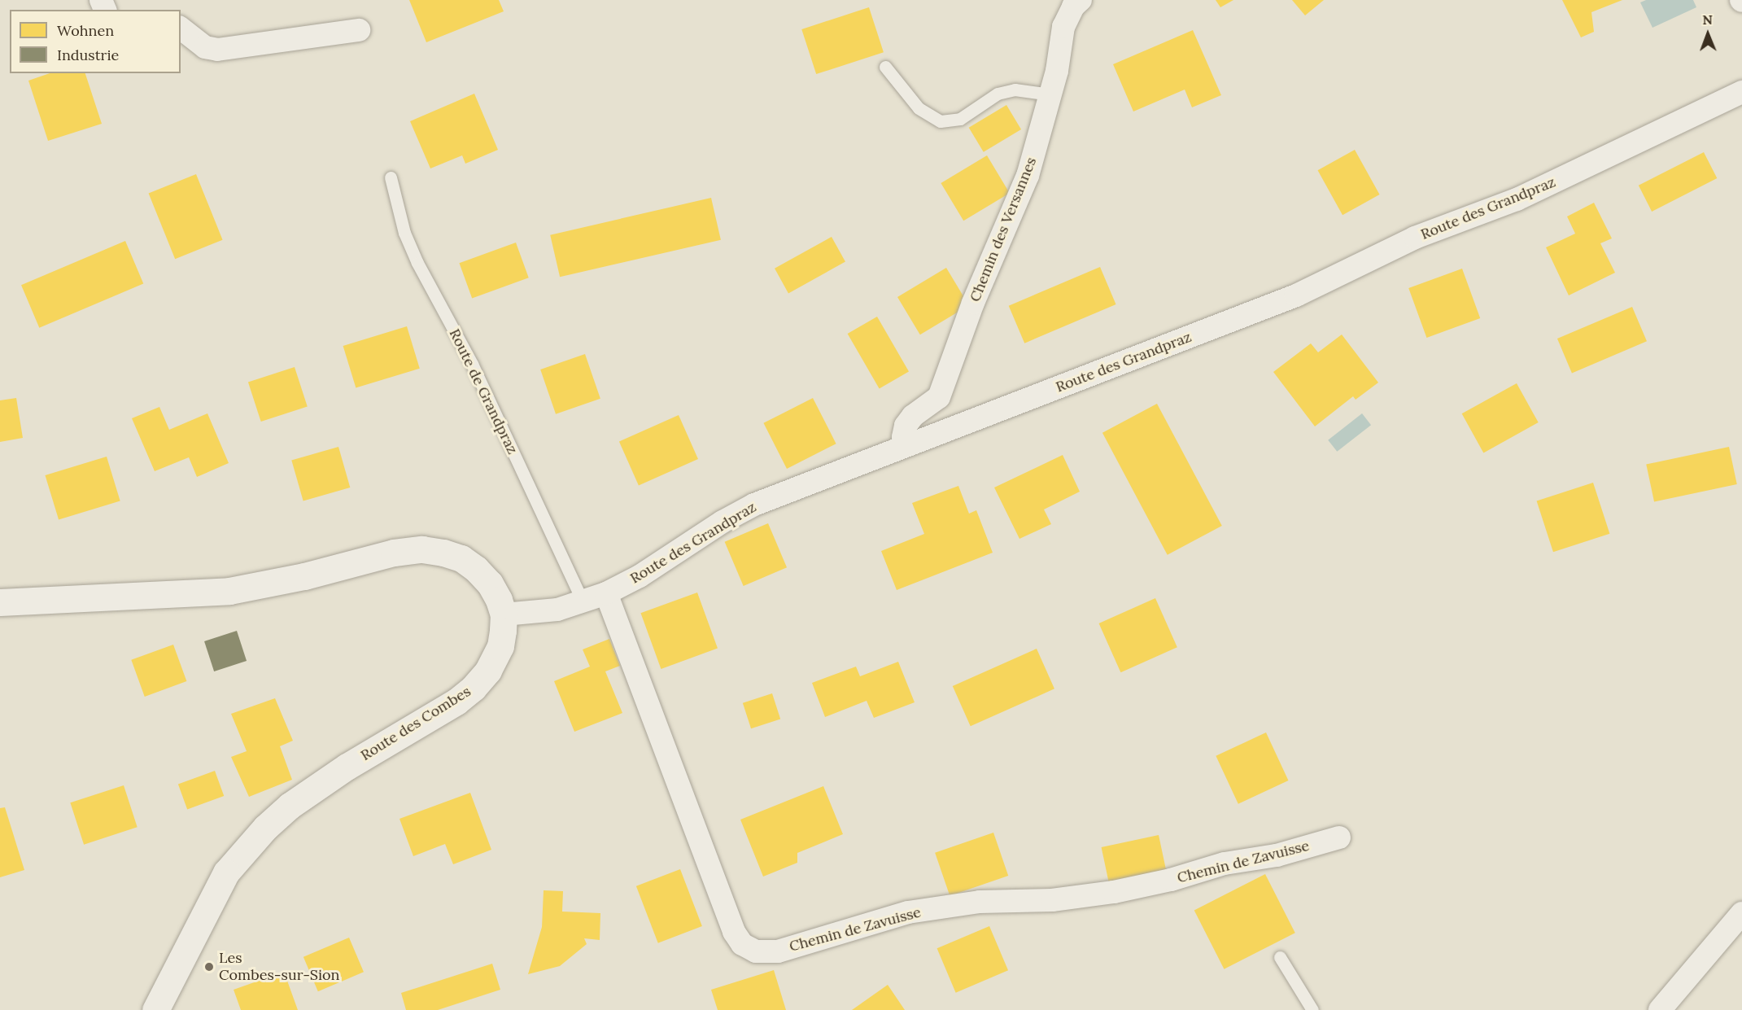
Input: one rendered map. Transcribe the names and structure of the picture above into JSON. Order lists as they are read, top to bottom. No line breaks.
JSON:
{"streets":{"street":["Route des Grandpraz","Chemin des Versannes","Route des Combes","Chemin de Zavuisse"],"lane":["Route de Grandpraz"]},"crossings":[["Route des Grandpraz","Chemin des Versannes"],["Route des Grandpraz","Route de Grandpraz"],["Route des Grandpraz","Route des Combes"],["Route des Grandpraz","Chemin de Zavuisse"]],"places":["Les Combes-sur-Sion"],"legend":["Wohnen","Industrie"],"north":"top"}
